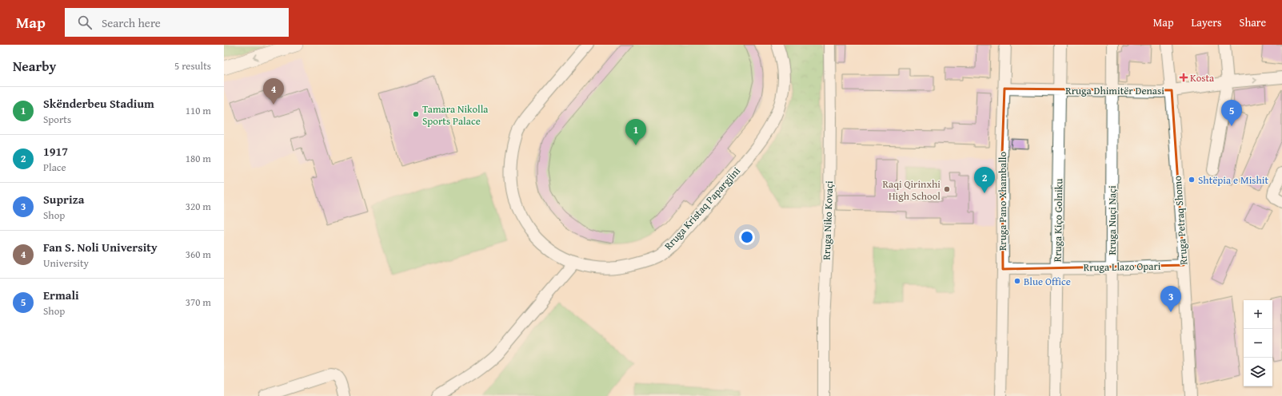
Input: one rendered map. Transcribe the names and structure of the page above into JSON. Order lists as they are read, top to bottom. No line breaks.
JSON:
{"streets":{"street":["Rruga Dhimitër Denasi","Rruga Pano Xhamballo","Rruga Kristaq Papargjini","Rruga Niko Kovaçi","Rruga Kiço Golniku","Rruga Nuçi Naçi","Rruga Petraq Shomo","Rruga Llazo Opari"]},"crossings":[["Rruga Dhimitër Denasi","Rruga Pano Xhamballo"],["Rruga Dhimitër Denasi","Rruga Kiço Golniku"],["Rruga Dhimitër Denasi","Rruga Nuçi Naçi"],["Rruga Dhimitër Denasi","Rruga Petraq Shomo"],["Rruga Pano Xhamballo","Rruga Llazo Opari"],["Rruga Kiço Golniku","Rruga Llazo Opari"],["Rruga Nuçi Naçi","Rruga Llazo Opari"],["Rruga Petraq Shomo","Rruga Llazo Opari"]],"places":{"health":["Kosta"],"other":["Tamara Nikolla Sports Palace","Shtëpia e Mishit","Raqi Qirinxhi High School","Blue Office"]},"page":{"header":"Map","search":"Search here","nav":["Map","Layers","Share"],"heading":["Nearby","5 results"],"pins":["4","5","1","2","3"],"list":[{"mark":"1","name":"Skënderbeu Stadium","note":"Sports","value":"110 m"},{"mark":"2","name":"1917","note":"Place","value":"180 m"},{"mark":"3","name":"Supriza","note":"Shop","value":"320 m"},{"mark":"4","name":"Fan S. Noli University","note":"University","value":"360 m"},{"mark":"5","name":"Ermali","note":"Shop","value":"370 m"}],"map_buttons":["+","−"]}}
